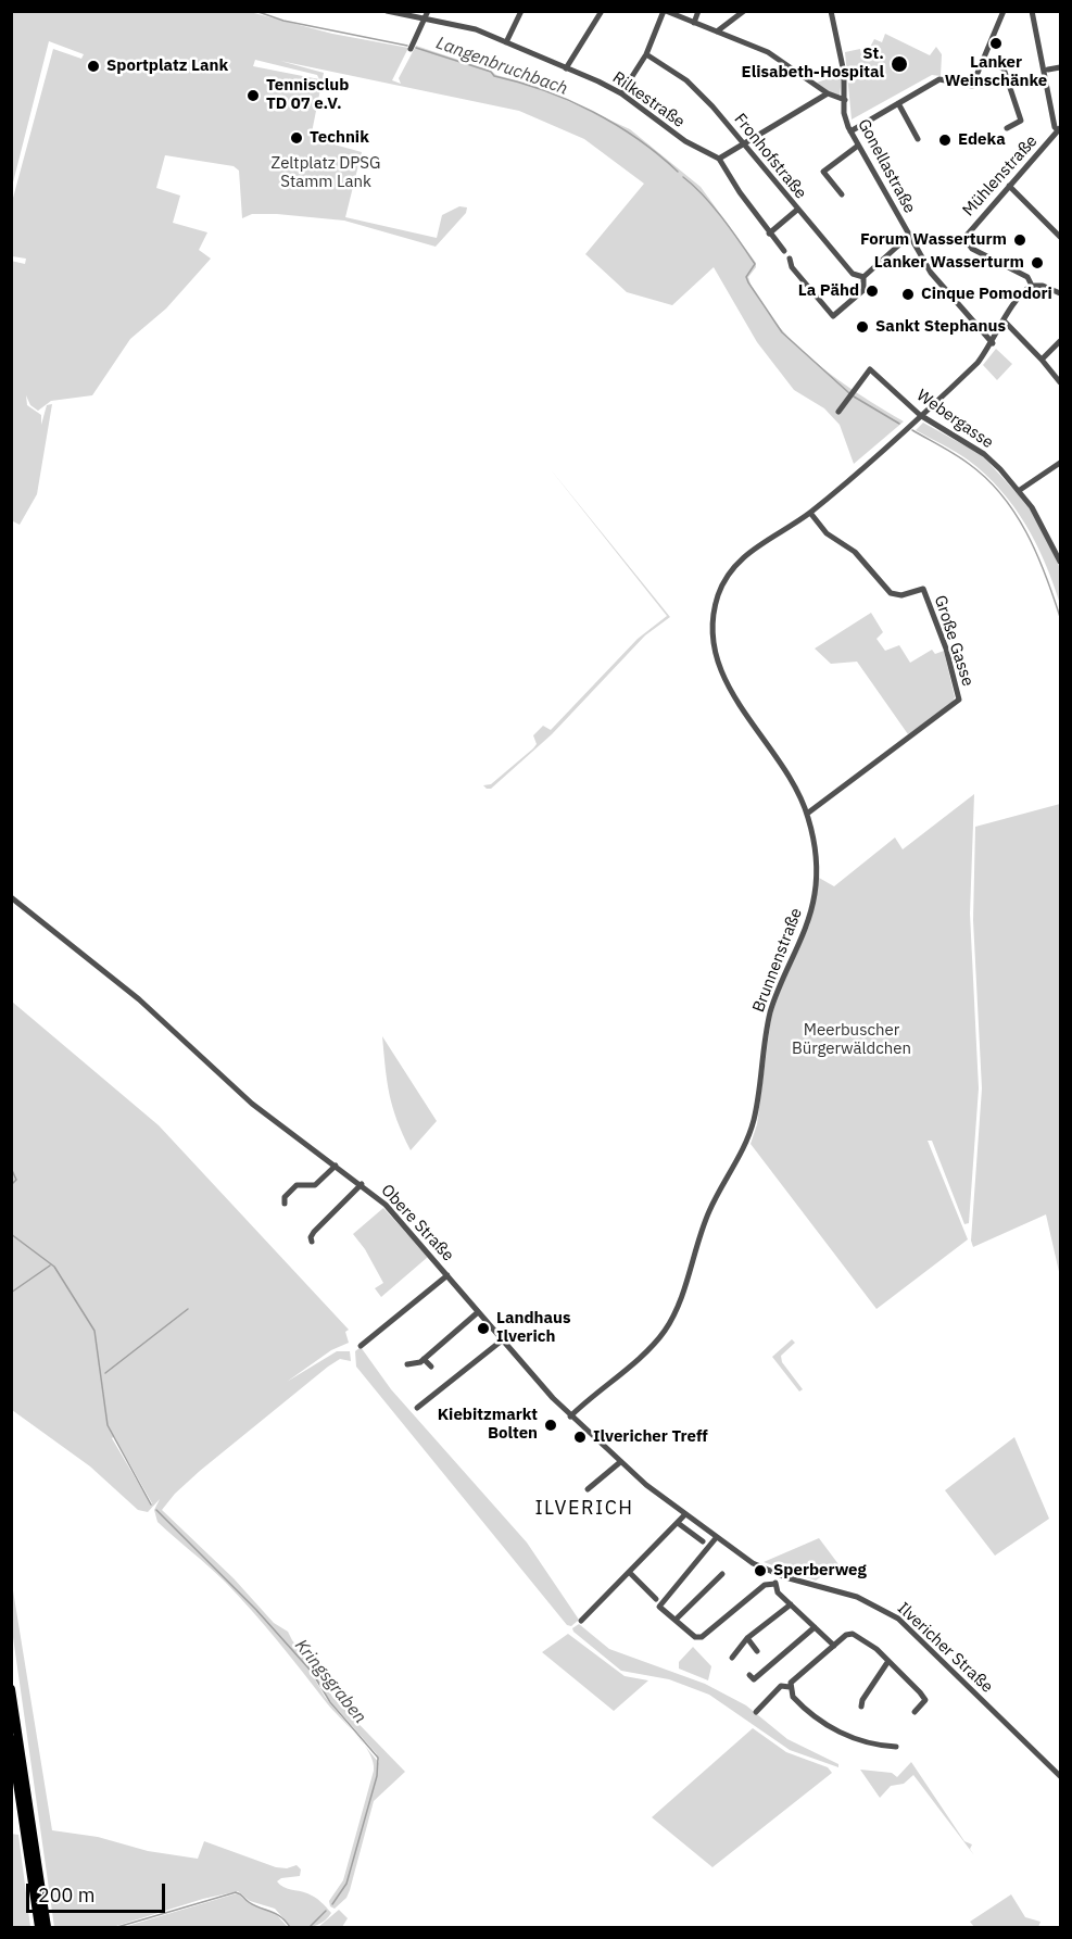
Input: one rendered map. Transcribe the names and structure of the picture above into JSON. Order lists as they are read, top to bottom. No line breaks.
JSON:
{"streets":{"street":["Rilkestraße","Fronhofstraße","Gonellastraße","Mühlenstraße","Webergasse","Große Gasse","Brunnenstraße","Obere Straße","Ilvericher Straße"]},"crossings":[["Gonellastraße","Brunnenstraße"],["Mühlenstraße","Brunnenstraße"],["Webergasse","Brunnenstraße"],["Große Gasse","Brunnenstraße"],["Brunnenstraße","Obere Straße"],["Obere Straße","Ilvericher Straße"]],"districts":["ILVERICH"],"water":["Langenbruchbach","Kringsgraben"],"parks":["Zeltplatz DPSG Stamm Lank","Meerbuscher Bürgerwäldchen"],"places":["Lanker Weinschänke","St. Elisabeth-Hospital","Sportplatz Lank","Tennisclub TD 07 e.V.","Technik","Edeka","Forum Wasserturm","Lanker Wasserturm","La Pähd","Cinque Pomodori","Sankt Stephanus","Landhaus Ilverich","Kiebitzmarkt Bolten","Ilvericher Treff","Sperberweg"],"scale_bar":"200 m"}
